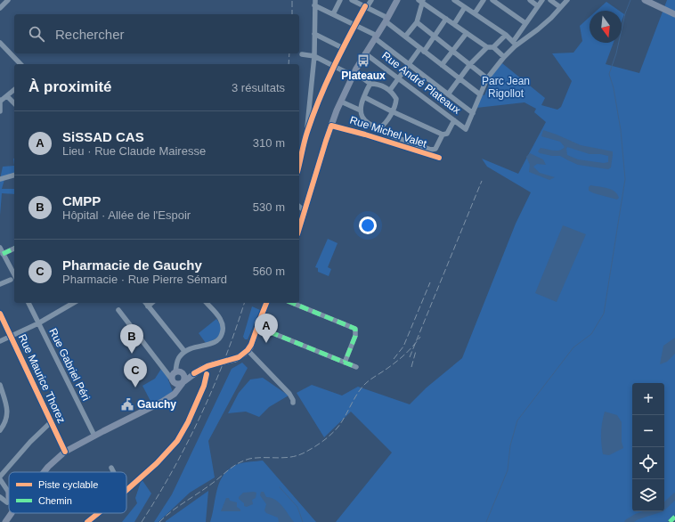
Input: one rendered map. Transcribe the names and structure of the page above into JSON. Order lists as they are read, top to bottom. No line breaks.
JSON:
{"streets":{"street":["Rue André Plateaux","Rue Michel Valet","Rue Gabriel Péri","Rue Maurice Thorez"]},"parks":["Parc Jean Rigollot"],"places":{"bus stop":["Plateaux"],"public building":["Gauchy"]},"legend":["Piste cyclable","Chemin"],"north":"bottom","page":{"search":"Rechercher","heading":["À proximité","3 résultats"],"list":[{"mark":"A","name":"SiSSAD CAS","note":"Lieu · Rue Claude Mairesse","value":"310 m"},{"mark":"B","name":"CMPP","note":"Hôpital · Allée de l'Espoir","value":"530 m"},{"mark":"C","name":"Pharmacie de Gauchy","note":"Pharmacie · Rue Pierre Sémard","value":"560 m"}],"pins":["A","B","C"],"map_buttons":["+","−"]}}
